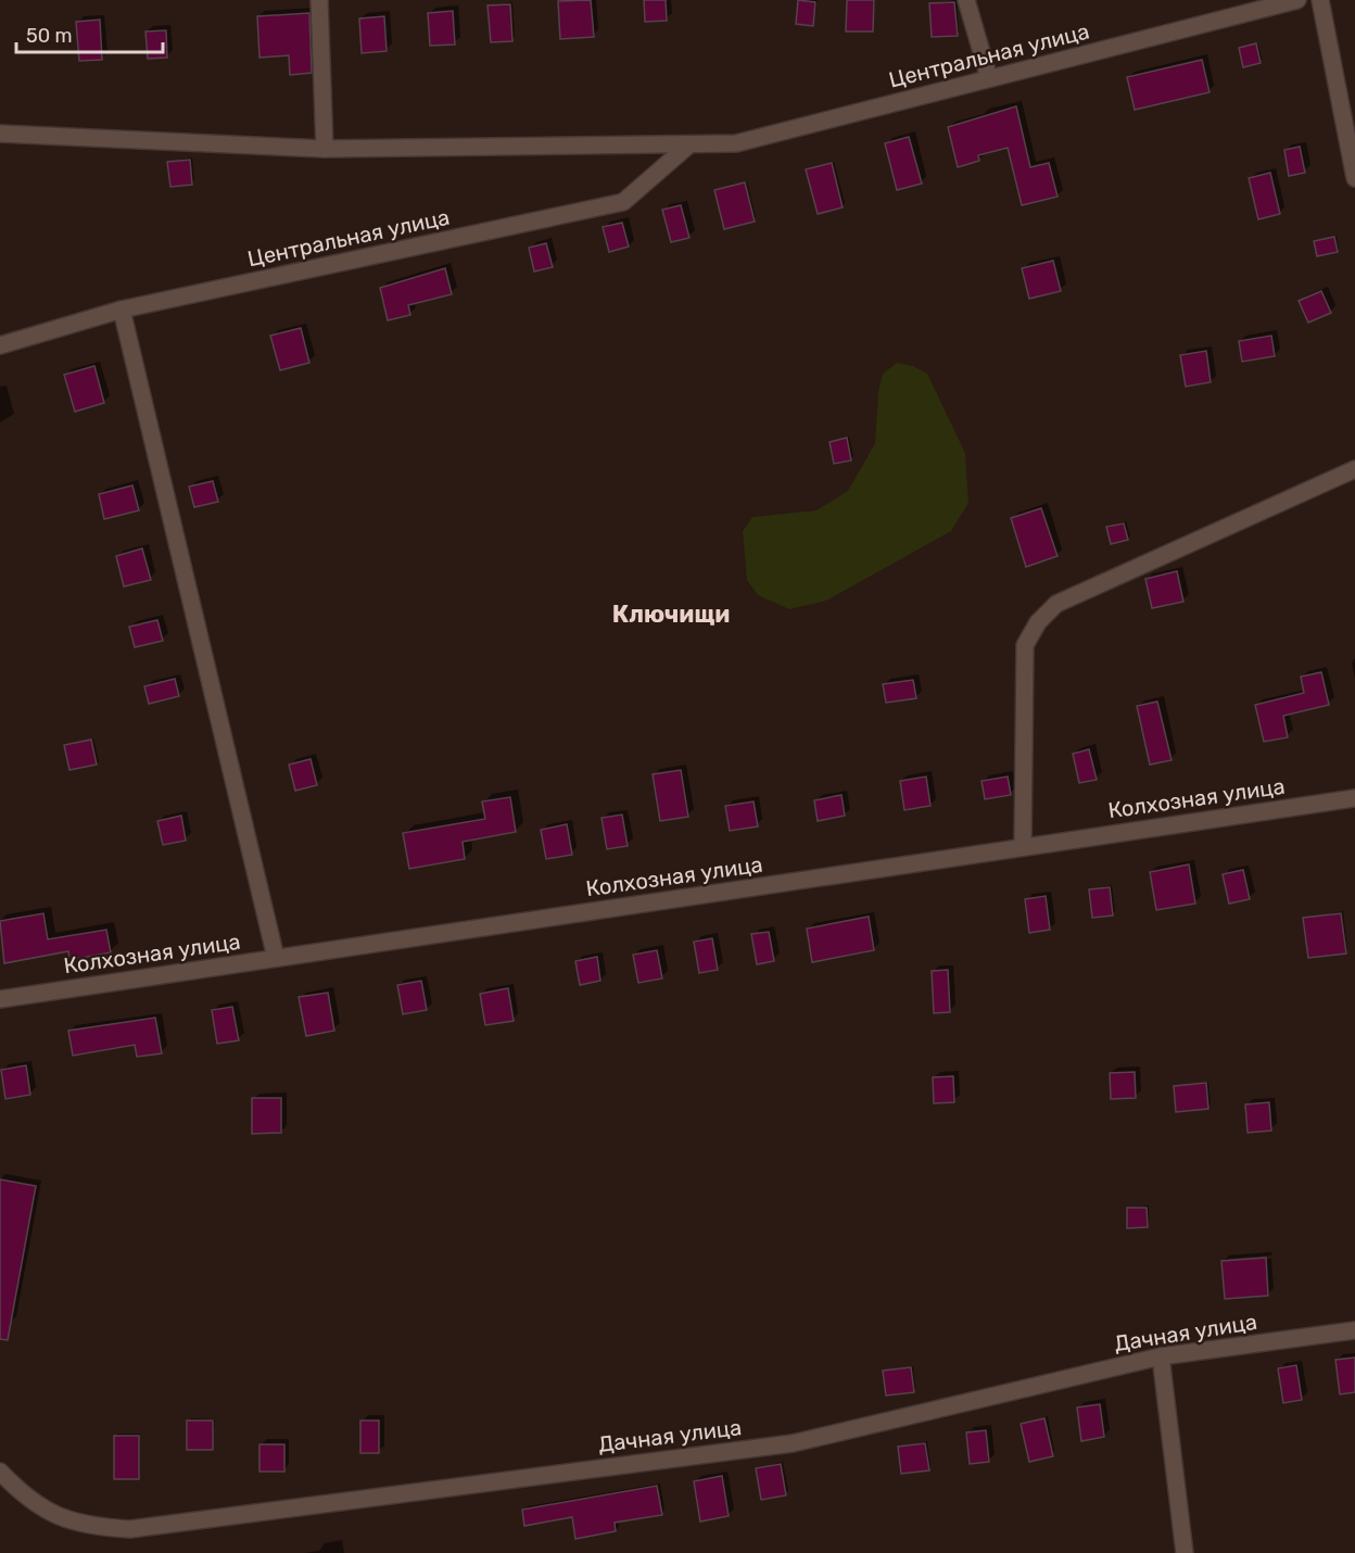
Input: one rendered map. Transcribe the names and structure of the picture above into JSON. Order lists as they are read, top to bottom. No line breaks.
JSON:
{"streets":{"street":["Центральная улица","Колхозная улица","Дачная улица"]},"districts":["Ключищи"],"scale_bar":"50 m"}
